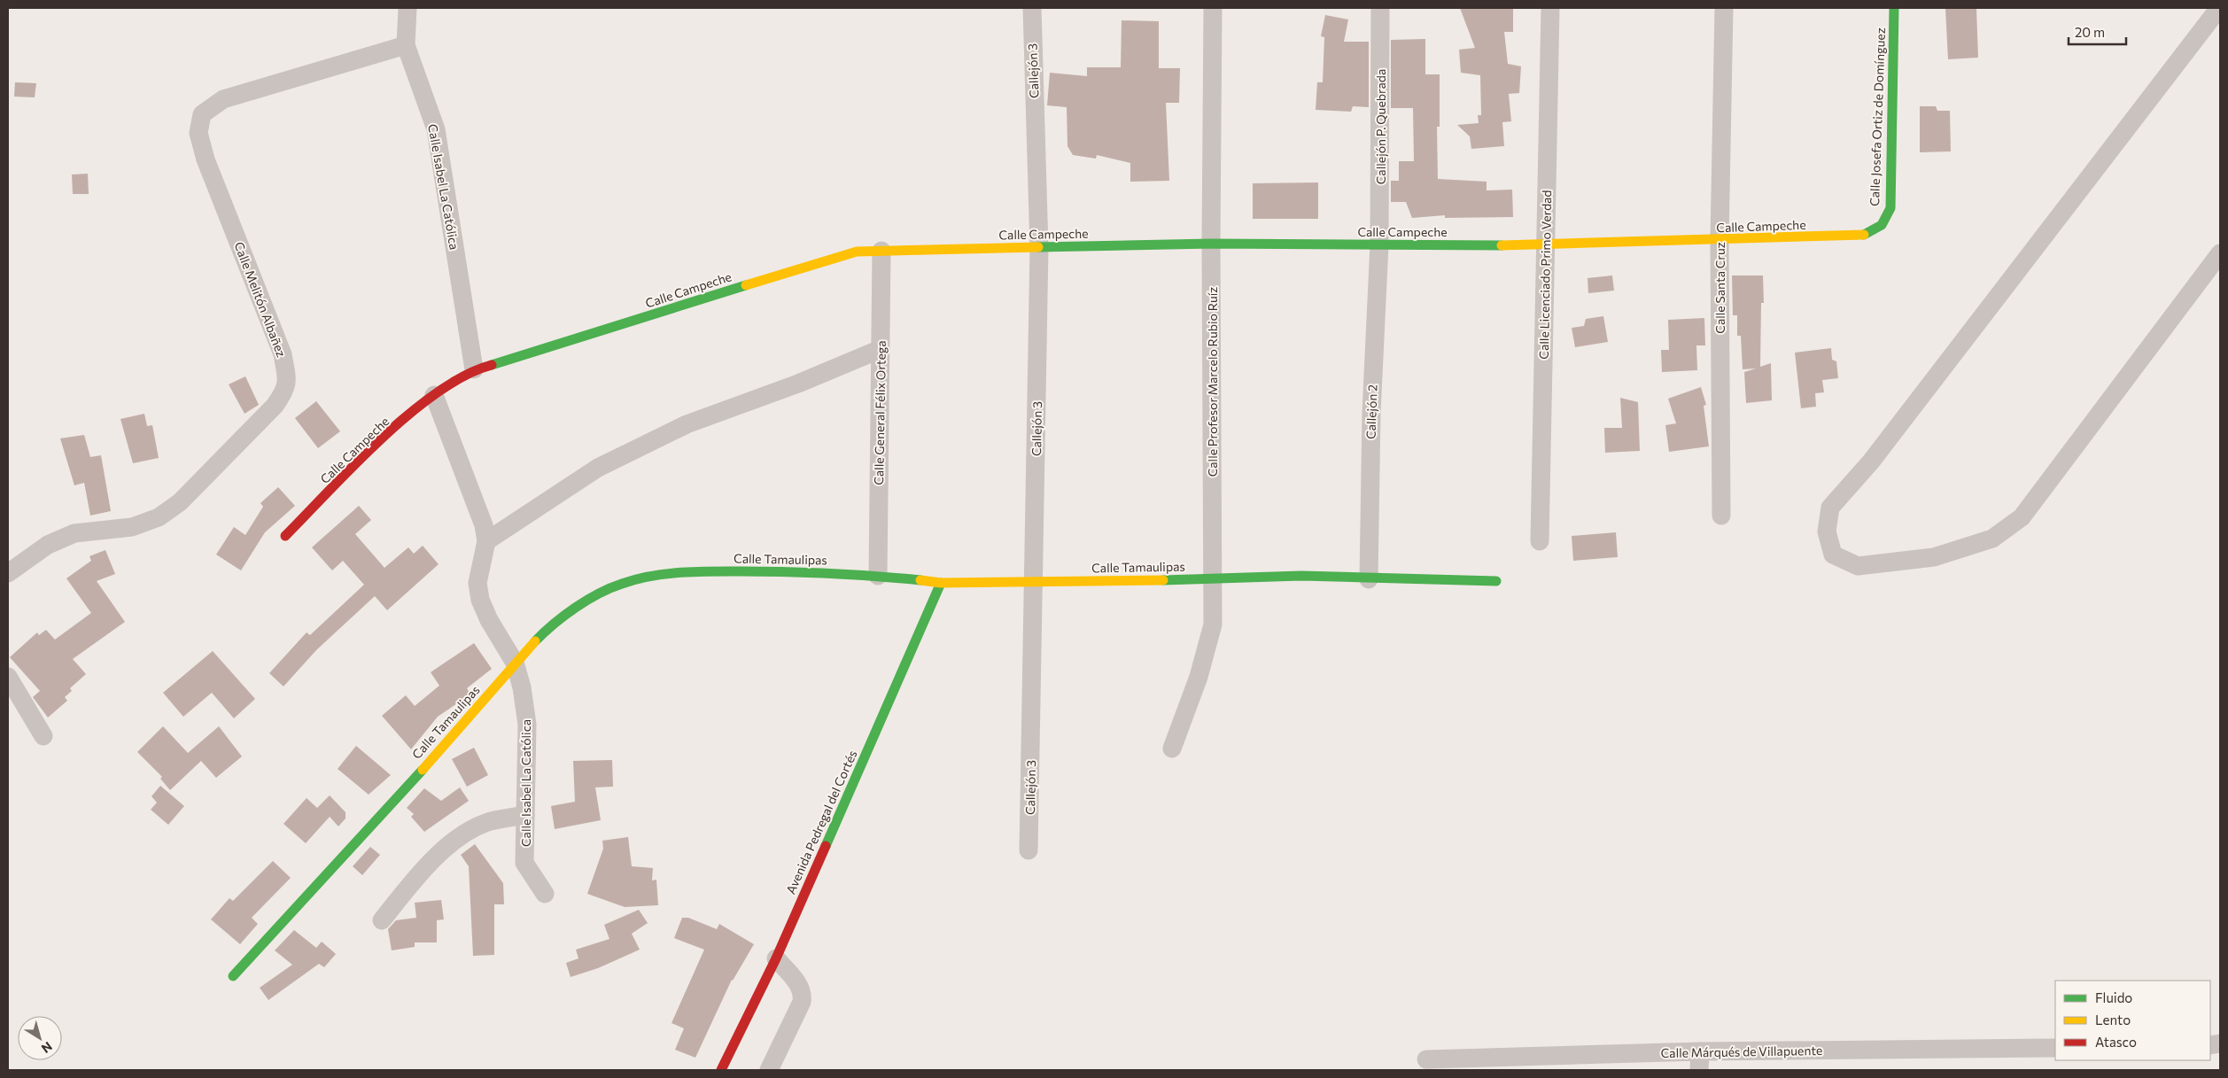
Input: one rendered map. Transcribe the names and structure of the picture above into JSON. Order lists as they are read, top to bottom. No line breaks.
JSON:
{"streets":{"street":["Callejón 3","Calle Josefa Ortiz de Domínguez","Callejón P. Quebrada","Calle Isabel La Católica","Calle Campeche","Calle Licenciado Primo Verdad","Calle Santa Cruz","Calle Melitón Albañez","Calle Profesor Marcelo Rubio Ruíz","Callejón 2","Calle General Félix Ortega","Calle Tamaulipas","Avenida Pedregal del Cortés","Calle Márqués de Villapuente"]},"crossings":[["Callejón 3","Calle Campeche"],["Callejón 3","Calle Tamaulipas"],["Calle Josefa Ortiz de Domínguez","Calle Campeche"],["Callejón P. Quebrada","Calle Campeche"],["Callejón P. Quebrada","Callejón 2"],["Calle Isabel La Católica","Calle Campeche"],["Calle Isabel La Católica","Calle Melitón Albañez"],["Calle Isabel La Católica","Calle Tamaulipas"],["Calle Campeche","Calle Licenciado Primo Verdad"],["Calle Campeche","Calle Santa Cruz"],["Calle Campeche","Calle Profesor Marcelo Rubio Ruíz"],["Calle Campeche","Callejón 2"],["Calle Campeche","Calle General Félix Ortega"],["Calle Profesor Marcelo Rubio Ruíz","Calle Tamaulipas"],["Callejón 2","Calle Tamaulipas"],["Calle General Félix Ortega","Calle Tamaulipas"],["Calle Tamaulipas","Avenida Pedregal del Cortés"]],"legend":["Fluido","Lento","Atasco"],"scale_bar":"20 m","north":"bottom right"}
